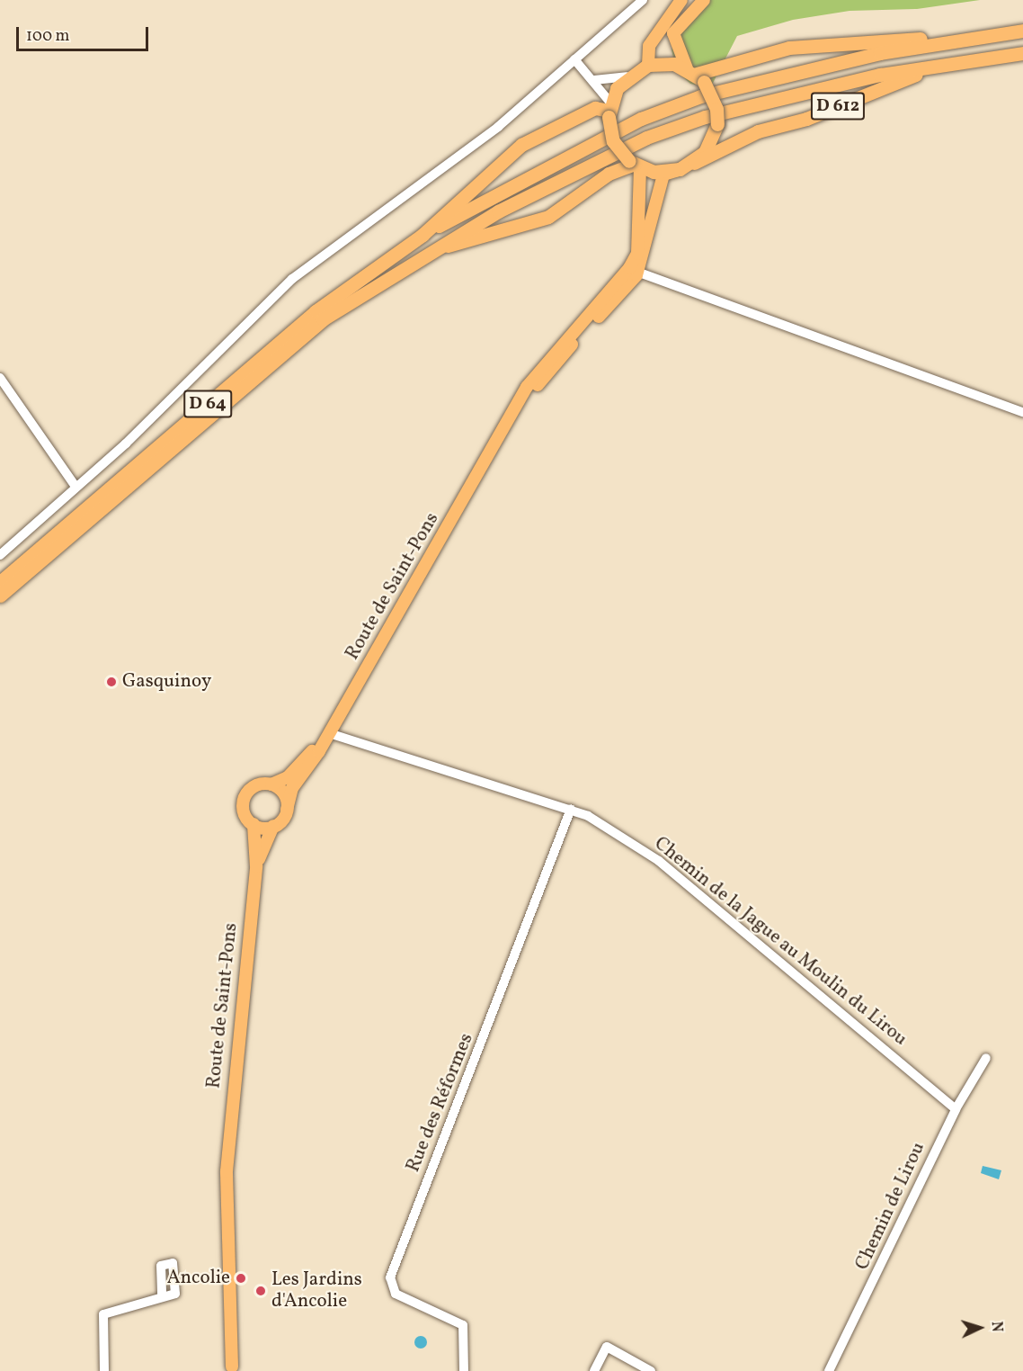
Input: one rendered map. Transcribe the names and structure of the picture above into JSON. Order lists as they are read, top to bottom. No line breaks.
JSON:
{"streets":{"highway":["D 612","D 64"],"main road":["Route de Saint-Pons"],"street":["Chemin de la Jague au Moulin du Lirou","Rue des Réformes","Chemin de Lirou"]},"crossings":[["D 612","D 64"],["D 612","Route de Saint-Pons"],["D 64","Route de Saint-Pons"],["Route de Saint-Pons","Chemin de la Jague au Moulin du Lirou"],["Chemin de la Jague au Moulin du Lirou","Rue des Réformes"],["Chemin de la Jague au Moulin du Lirou","Chemin de Lirou"]],"places":["Gasquinoy","Ancolie","Les Jardins d'Ancolie"],"scale_bar":"100 m","north":"right"}
